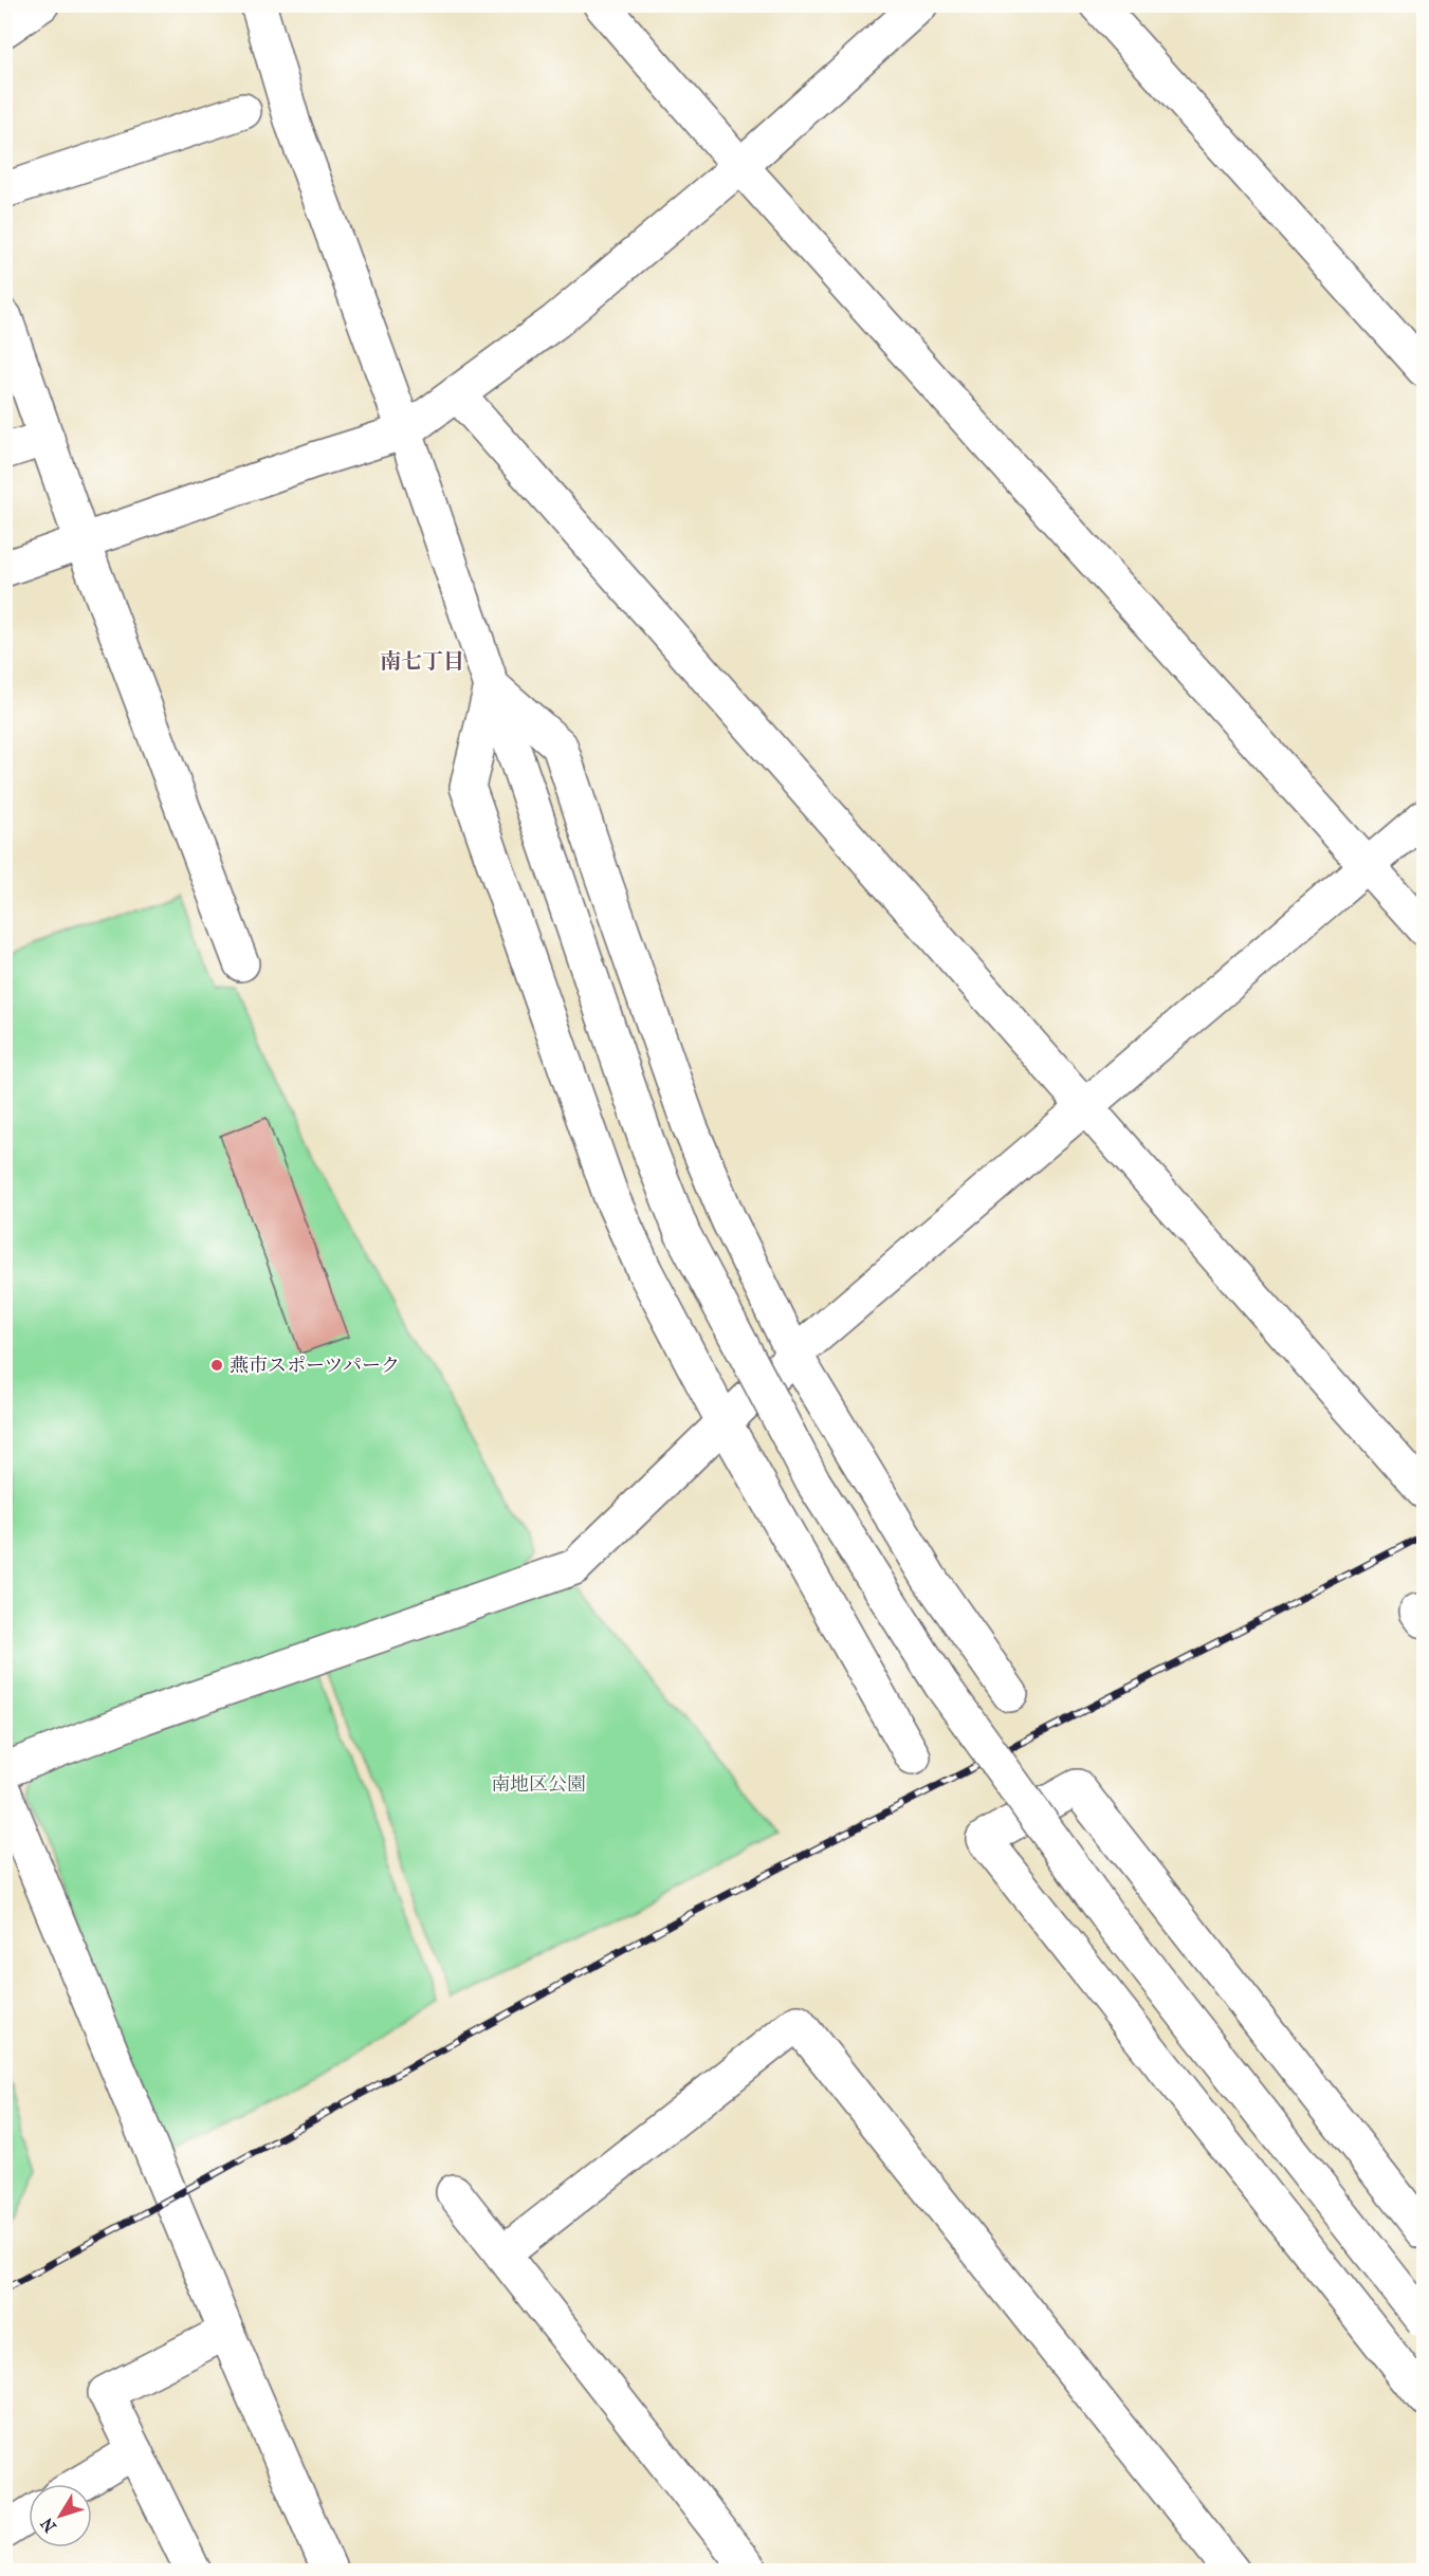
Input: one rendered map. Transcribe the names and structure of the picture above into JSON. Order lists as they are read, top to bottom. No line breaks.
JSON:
{"districts":["南七丁目"],"parks":["南地区公園"],"places":["燕市スポーツパーク"],"north":"bottom left"}
